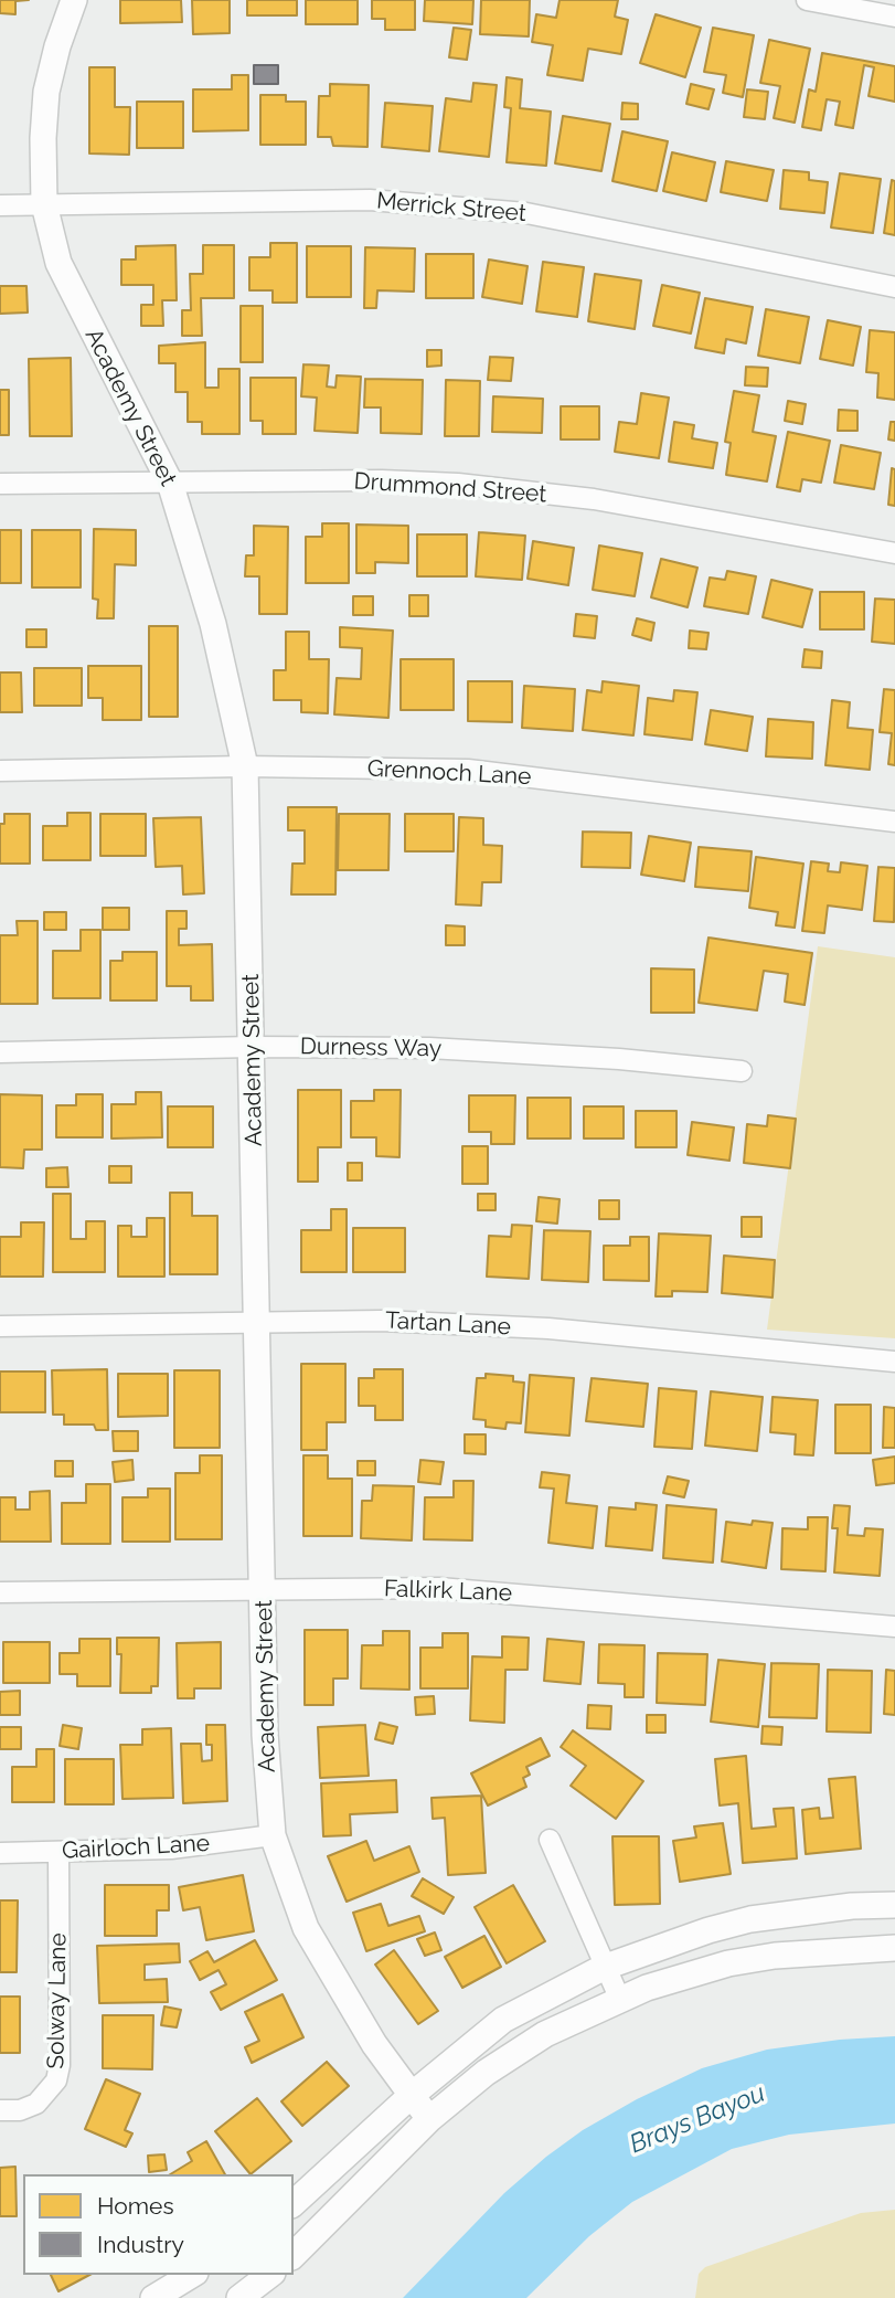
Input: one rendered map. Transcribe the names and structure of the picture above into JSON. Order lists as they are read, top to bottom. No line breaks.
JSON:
{"streets":{"street":["Merrick Street","Academy Street","Drummond Street","Grennoch Lane","Durness Way","Tartan Lane","Falkirk Lane","Gairloch Lane","Solway Lane"]},"crossings":[["Merrick Street","Academy Street"],["Academy Street","Drummond Street"],["Academy Street","Grennoch Lane"],["Academy Street","Durness Way"],["Academy Street","Tartan Lane"],["Academy Street","Falkirk Lane"],["Academy Street","Gairloch Lane"],["Gairloch Lane","Solway Lane"]],"water":["Brays Bayou"],"legend":["Homes","Industry"]}
